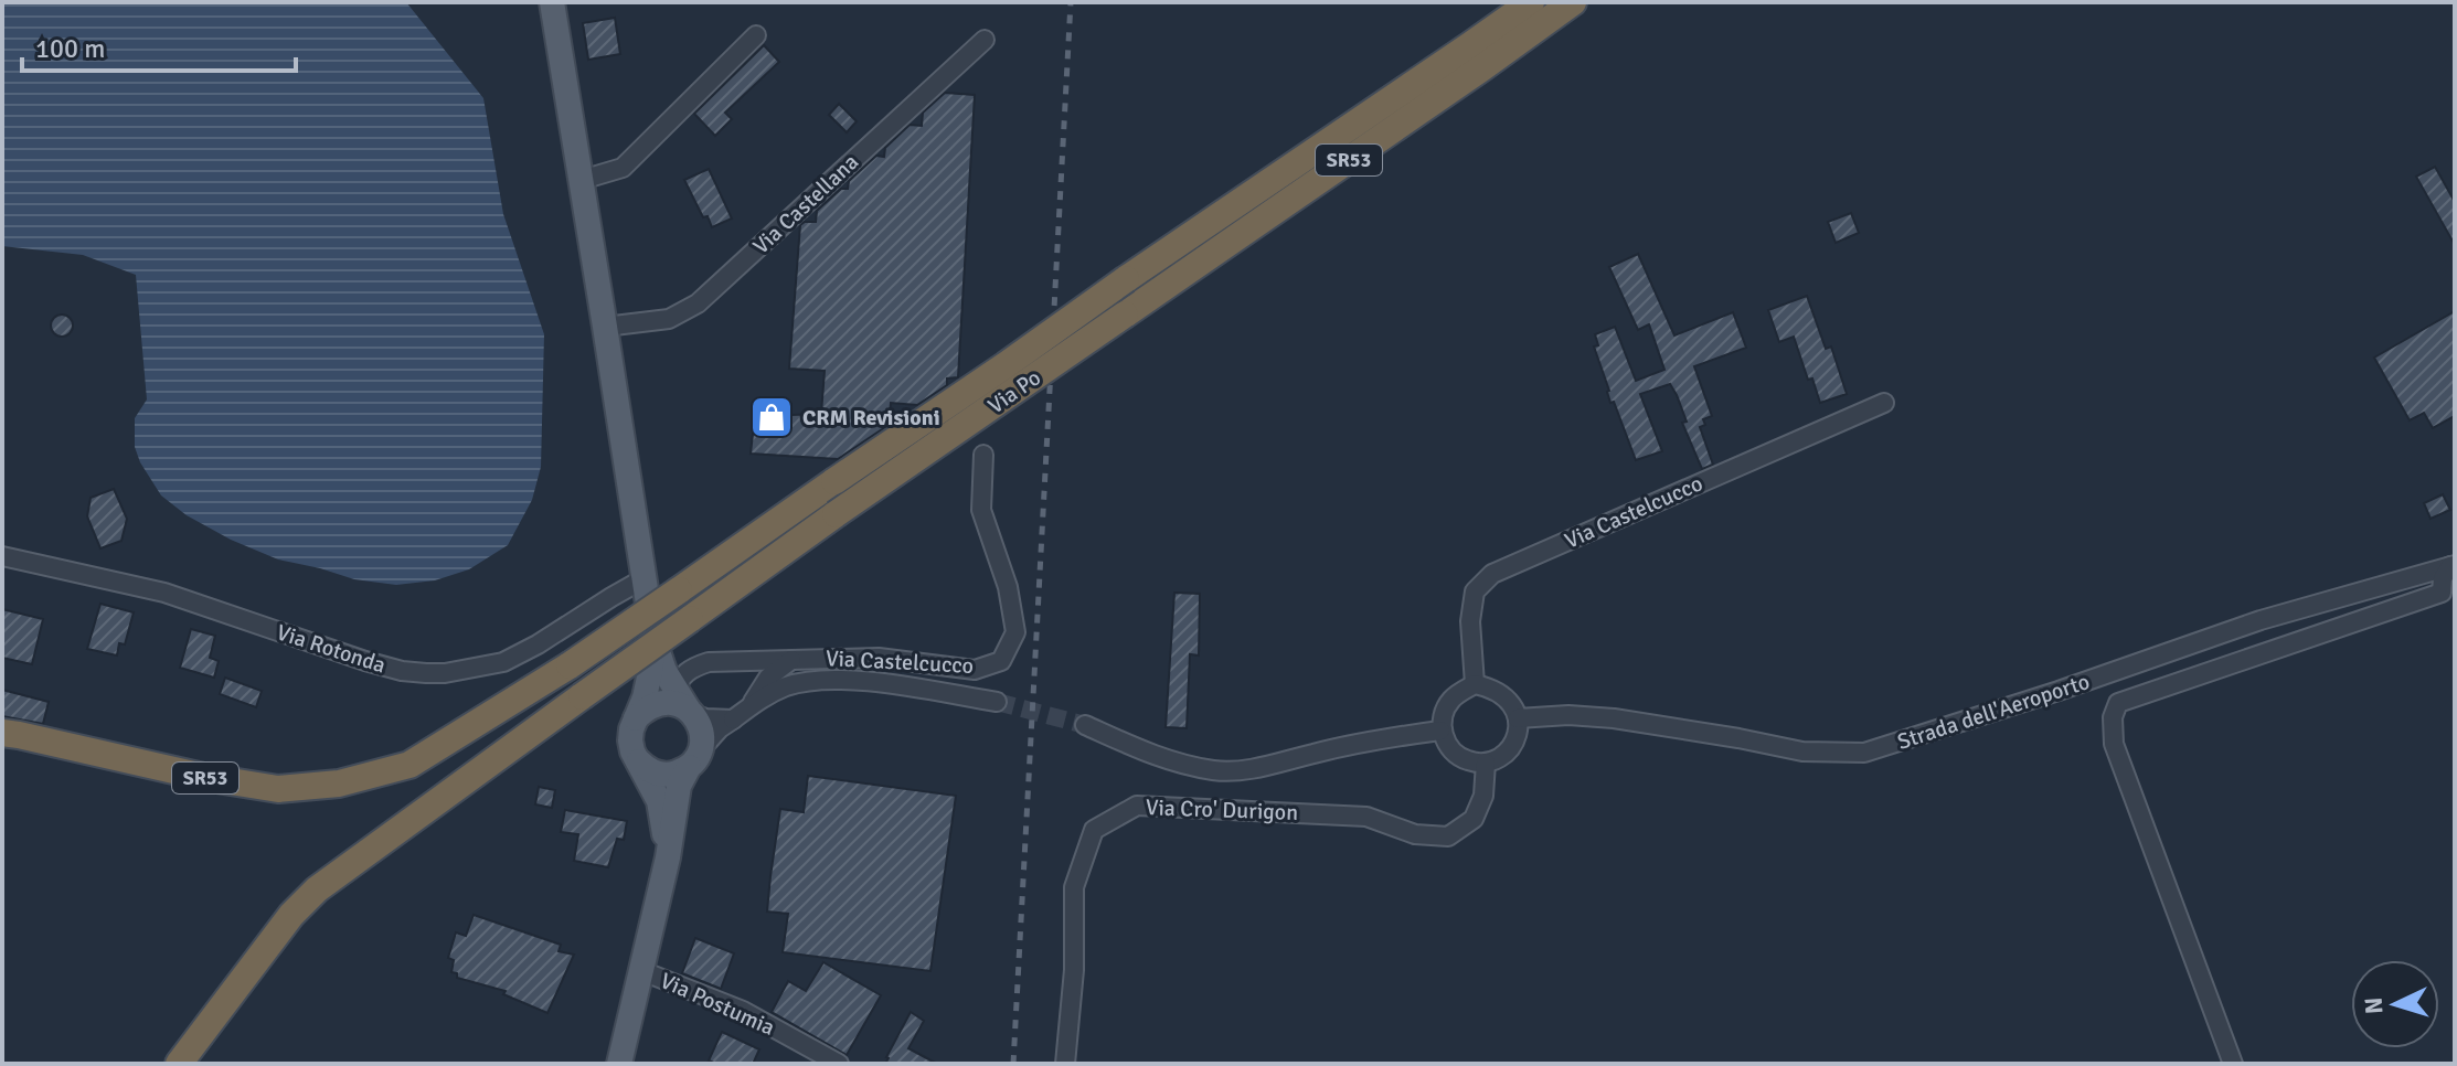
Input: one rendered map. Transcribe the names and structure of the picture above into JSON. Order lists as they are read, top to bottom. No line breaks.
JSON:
{"streets":{"highway":["SR53","Via Po"],"main road":["Via Postumia"],"street":["Via Castellana","Via Castelcucco","Via Rotonda","Strada dell'Aeroporto","Via Cro' Durigon"]},"crossings":[["Via Castelcucco","Strada dell'Aeroporto"],["Via Castelcucco","Via Cro' Durigon"],["Via Castelcucco","Via Postumia"],["Strada dell'Aeroporto","Via Cro' Durigon"]],"places":{"shop":["CRM Revisioni"]},"scale_bar":"100 m","north":"left"}
